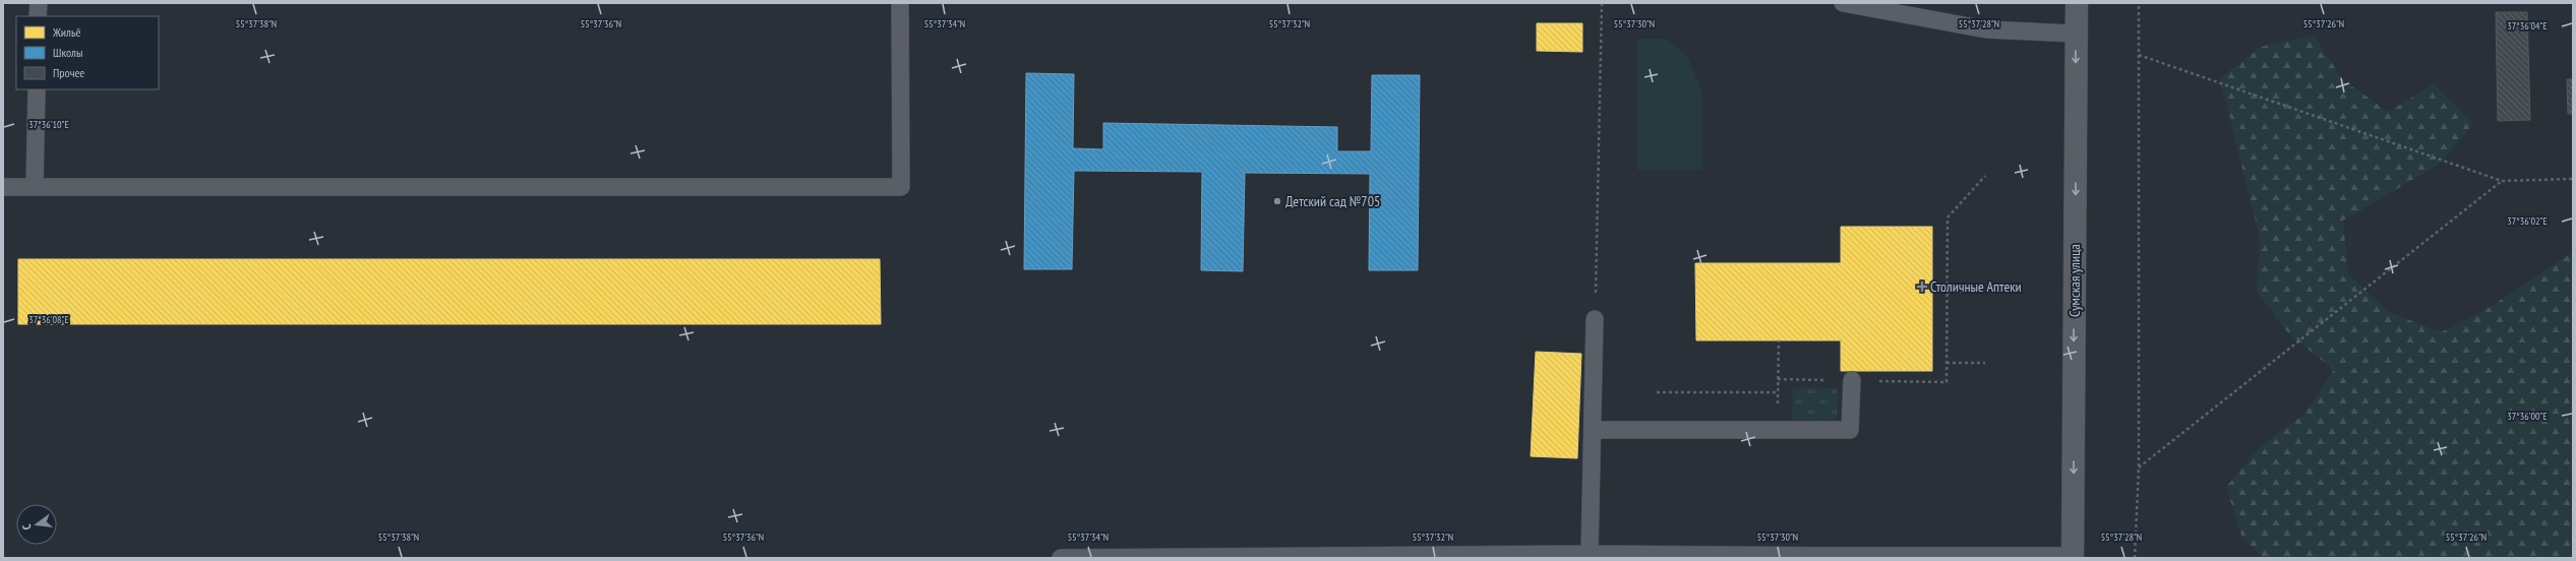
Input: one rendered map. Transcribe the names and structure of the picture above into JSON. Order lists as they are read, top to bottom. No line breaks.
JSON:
{"streets":{"street":["Сумская улица"]},"one_way":["Сумская улица"],"places":{"other":["Детский сад №705"],"health":["Столичные Аптеки"]},"legend":["Жильё","Школы","Прочее"],"north":"left","coordinates":["55°37'32\"N","55°37'26\"N","55°37'38\"N","55°37'36\"N","55°37'34\"N","55°37'30\"N","55°37'28\"N","37°36'04\"E","37°36'10\"E","37°36'02\"E","37°36'08\"E","37°36'00\"E"]}
